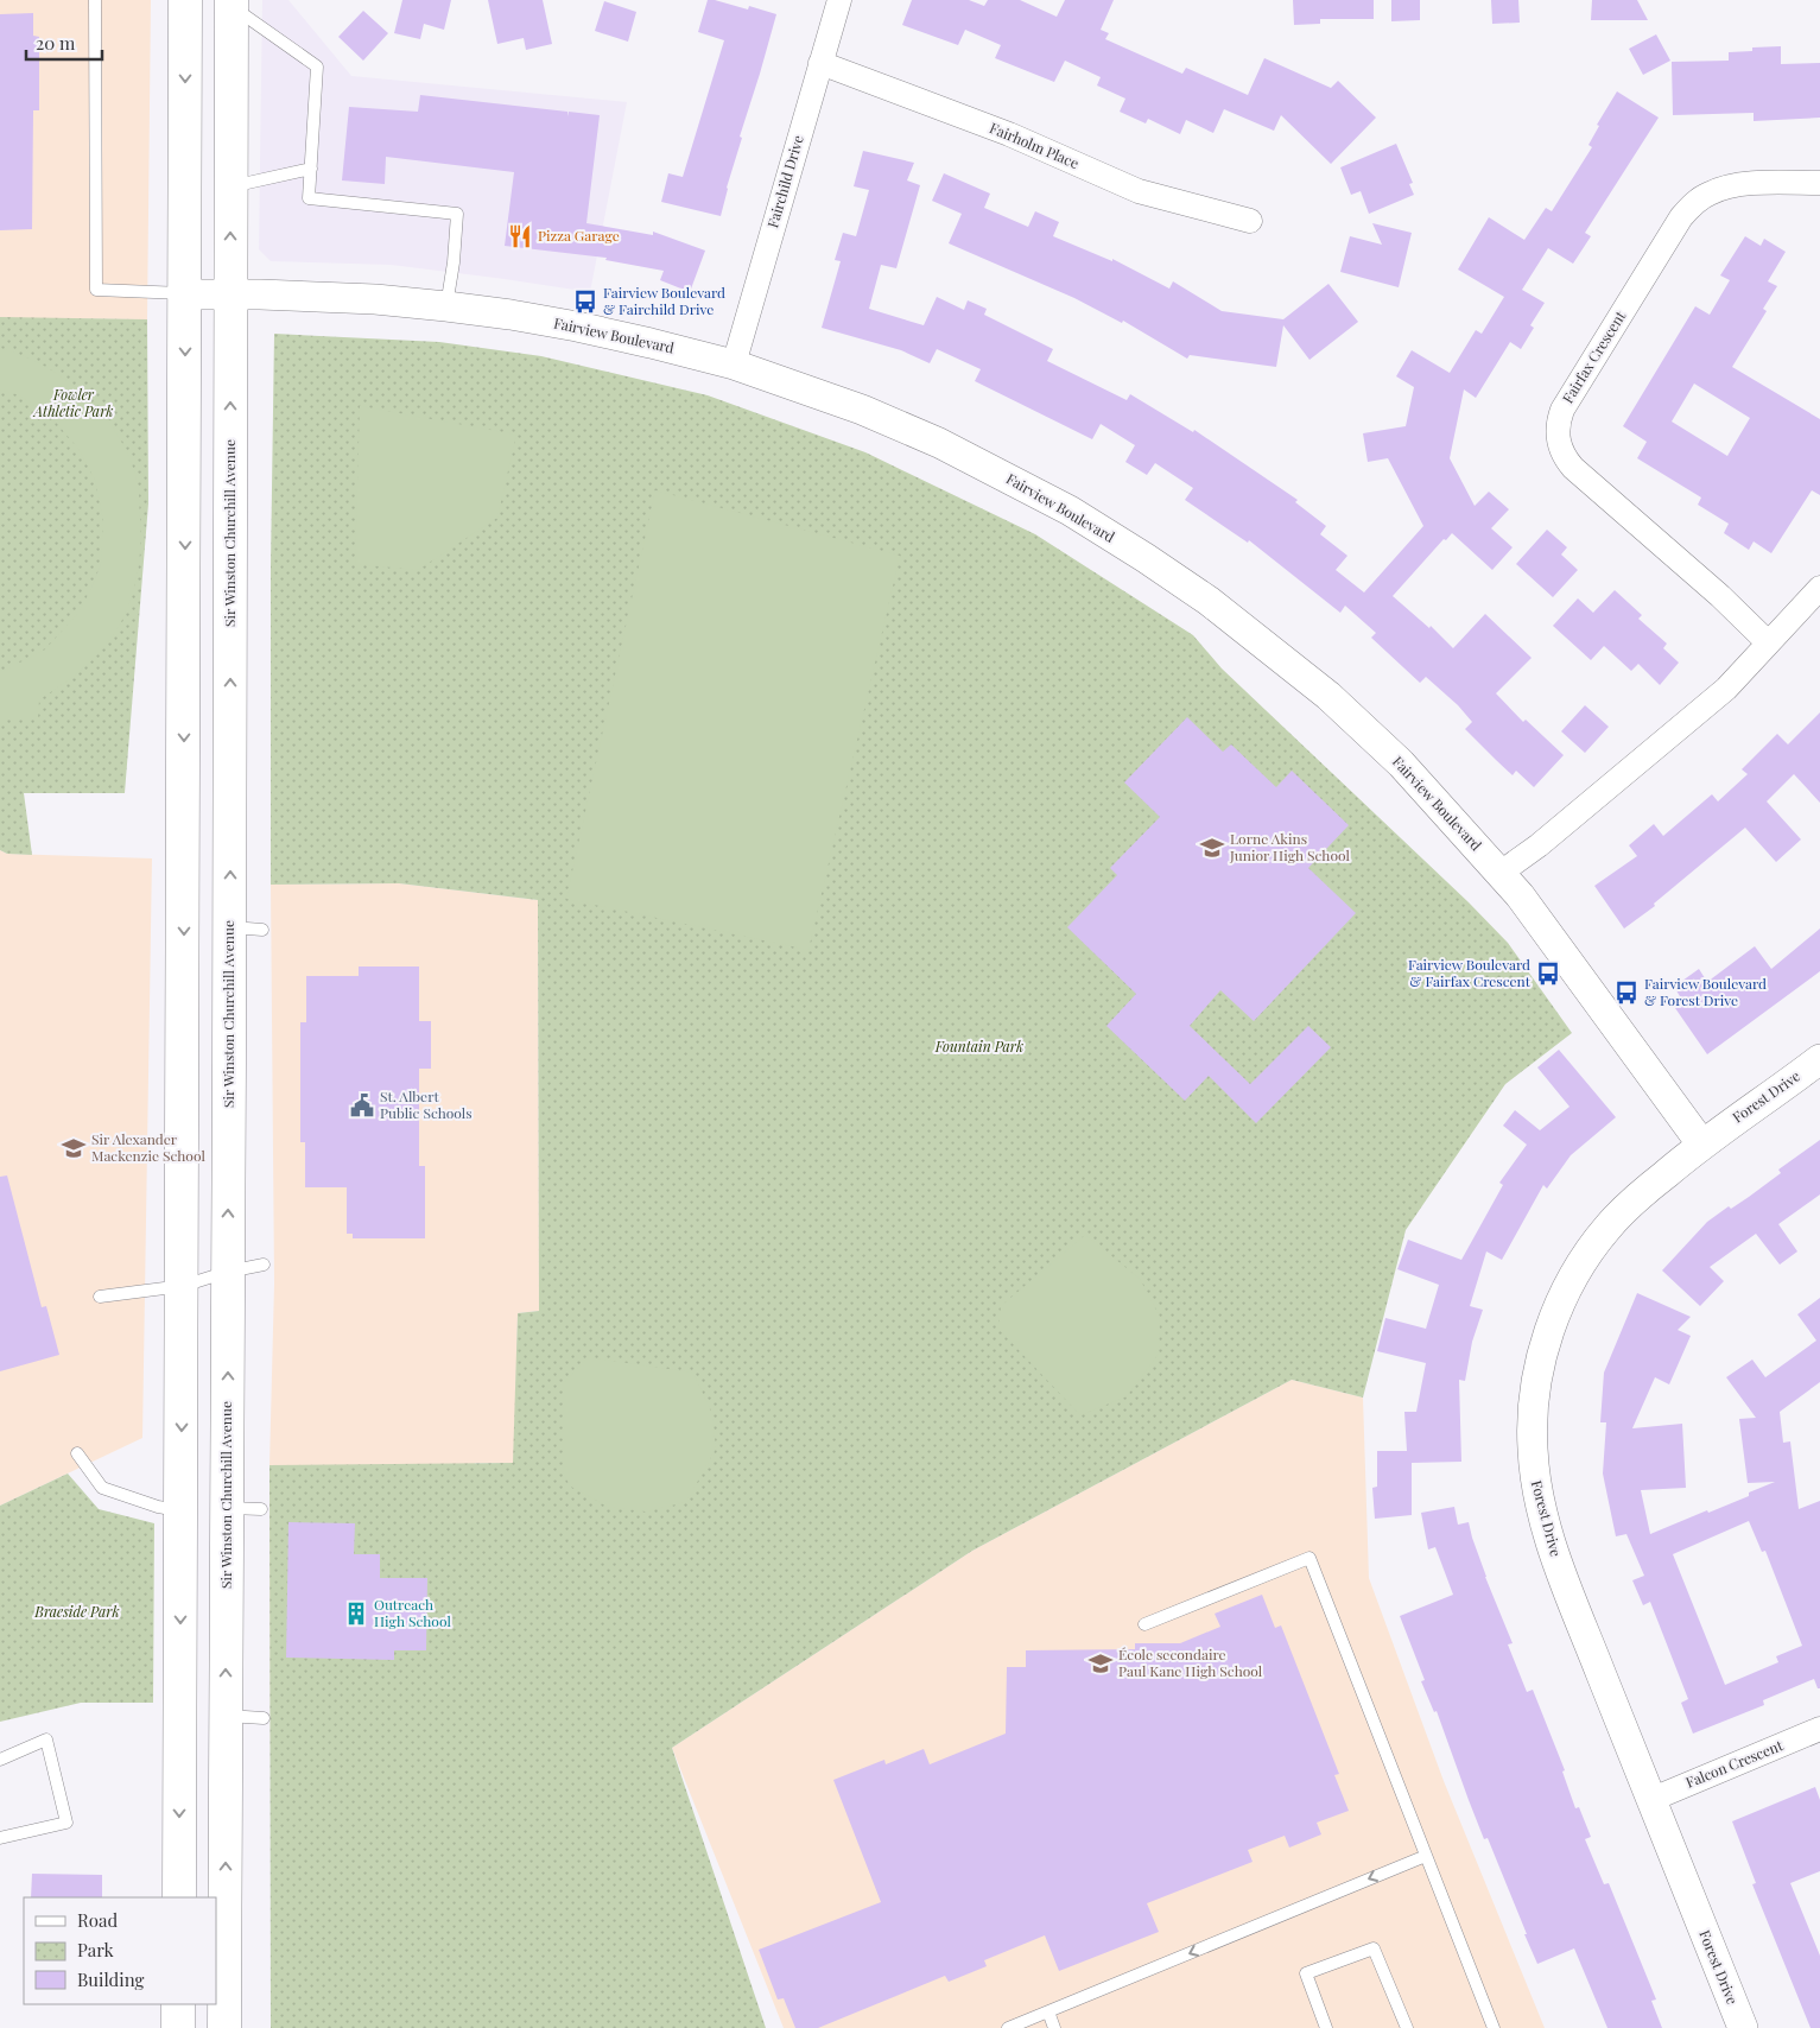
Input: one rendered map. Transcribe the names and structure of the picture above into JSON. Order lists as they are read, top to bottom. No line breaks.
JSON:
{"streets":{"main road":["Sir Winston Churchill Avenue"],"street":["Fairholm Place","Fairchild Drive","Fairview Boulevard","Fairfax Crescent","Forest Drive","Falcon Crescent"]},"crossings":[["Fairholm Place","Fairchild Drive"],["Fairchild Drive","Fairview Boulevard"],["Fairview Boulevard","Sir Winston Churchill Avenue"],["Fairview Boulevard","Forest Drive"],["Forest Drive","Falcon Crescent"]],"parks":["Fowler Athletic Park","Fountain Park","Braeside Park"],"places":{"restaurant":["Pizza Garage"],"bus stop":["Fairview Boulevard & Fairchild Drive","Fairview Boulevard & Fairfax Crescent","Fairview Boulevard & Forest Drive"],"school or university":["Lorne Akins Junior High School","Sir Alexander Mackenzie School","École secondaire Paul Kane High School"],"public building":["St. Albert Public Schools"],"building":["Outreach High School"]},"legend":["Road","Park","Building"],"scale_bar":"20 m"}
